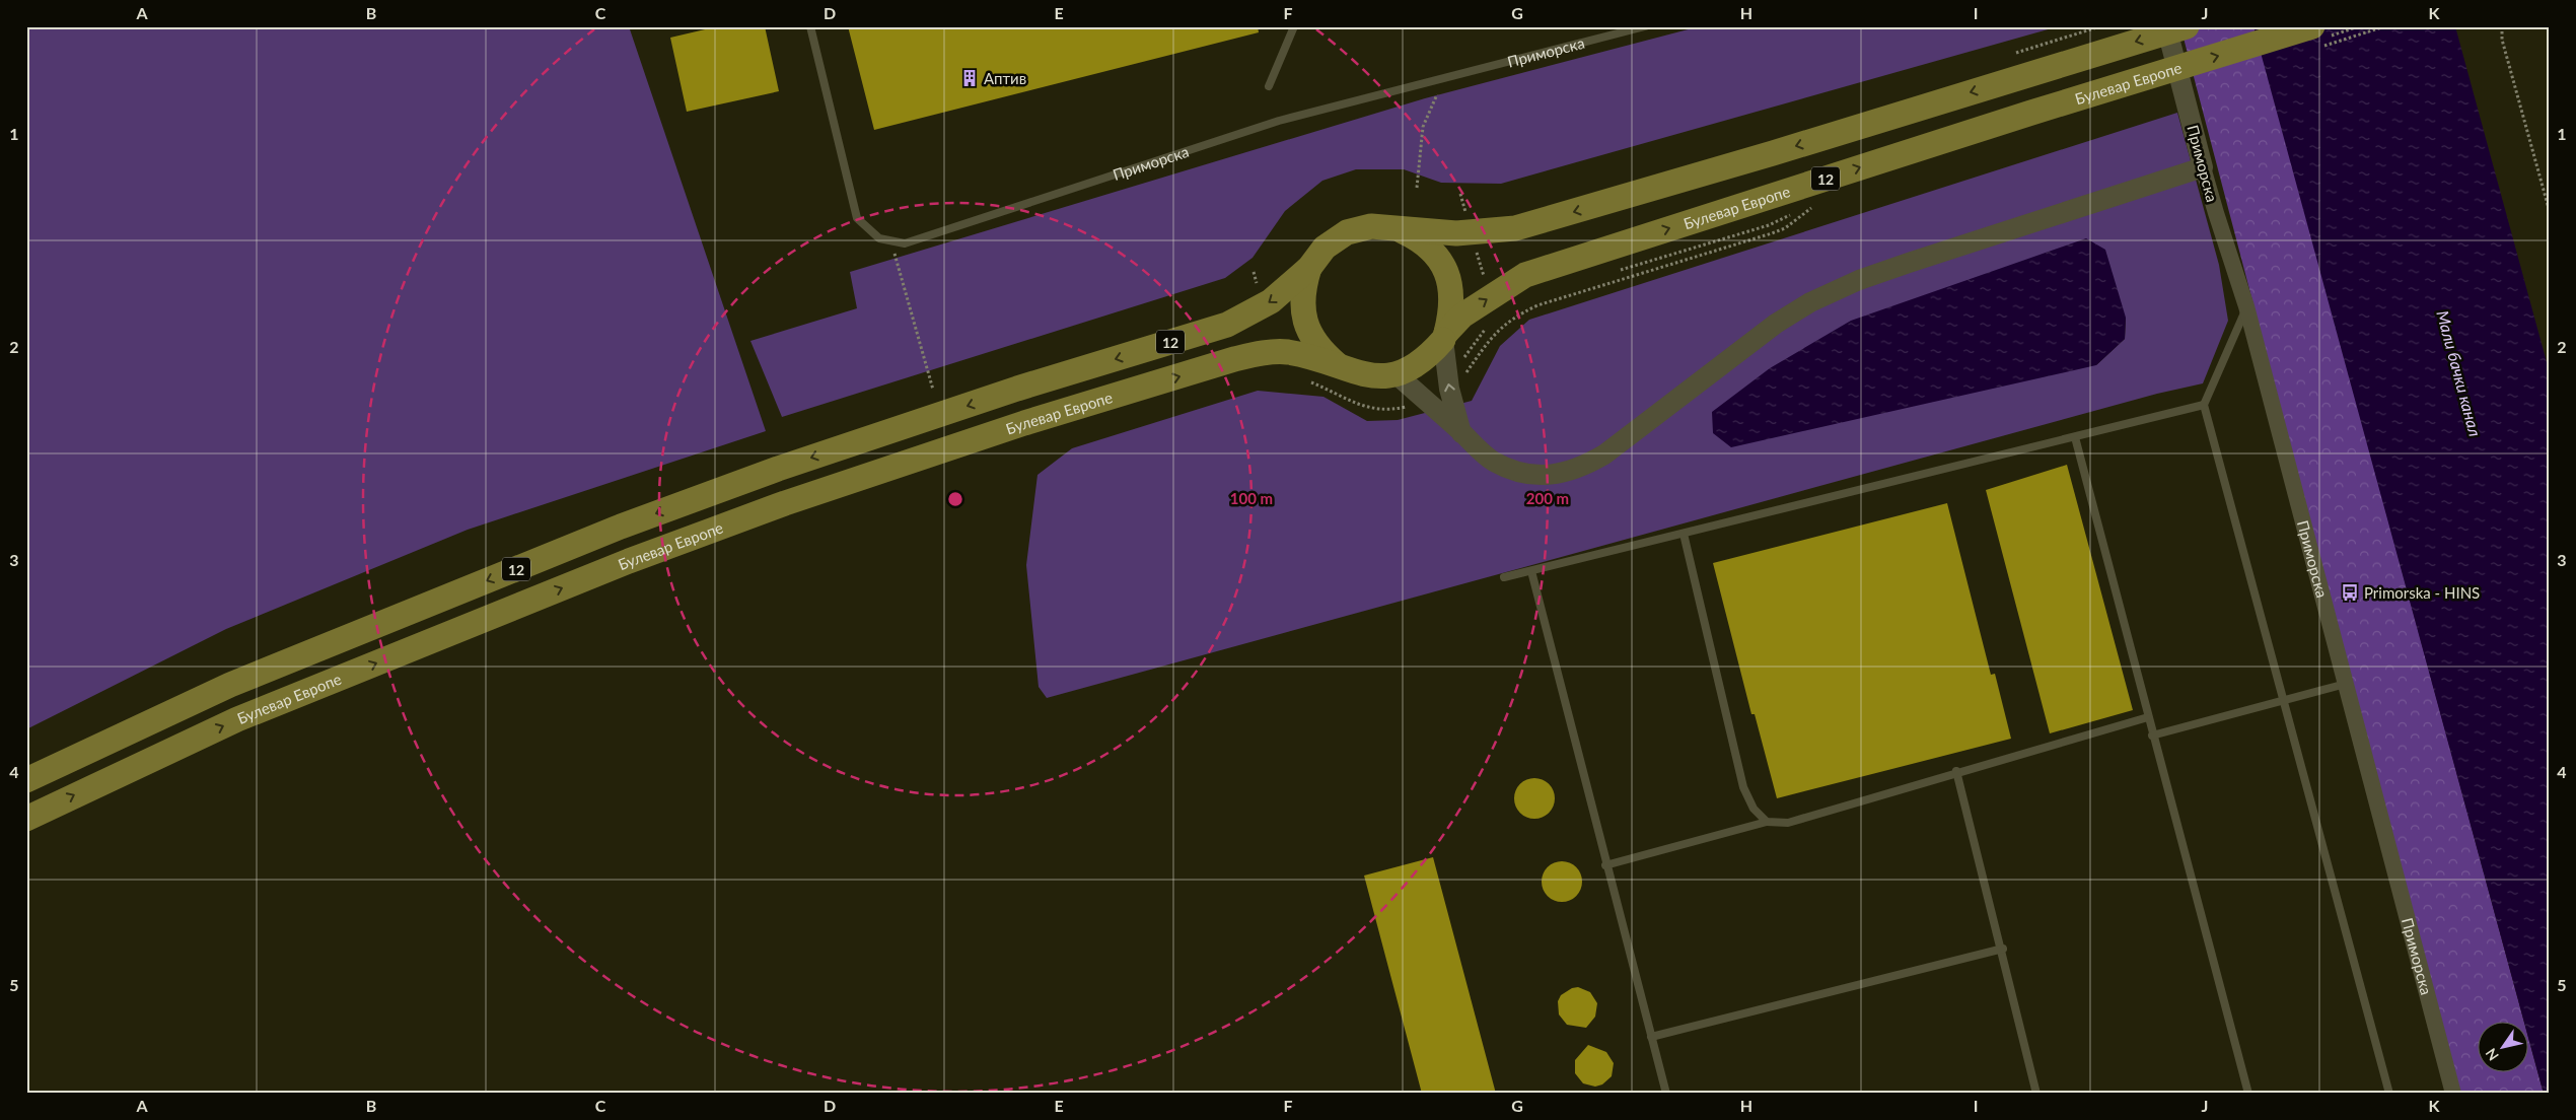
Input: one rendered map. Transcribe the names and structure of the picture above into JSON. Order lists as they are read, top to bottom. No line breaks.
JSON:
{"streets":{"main road":["Булевар Европе","12"],"street":["Приморска"]},"water":["Мали бачки канал"],"places":{"building":["Аптив"],"bus stop":["Primorska - HINS"]},"north":"bottom left","grid":{"columns":["A","B","C","D","E","F","G","H","I","J","K"],"rows":["1","2","3","4","5"]},"rings":["100 m","200 m"]}
